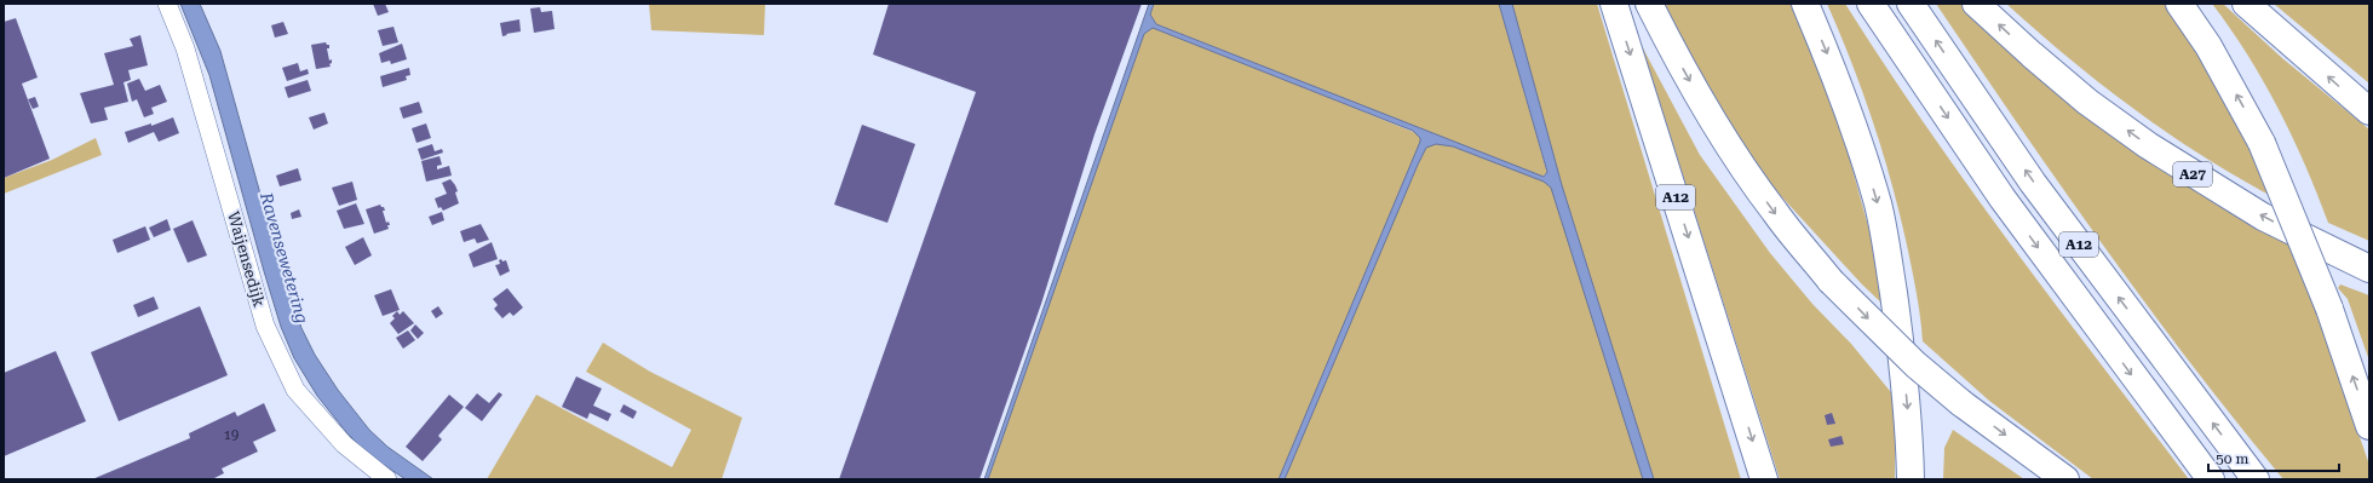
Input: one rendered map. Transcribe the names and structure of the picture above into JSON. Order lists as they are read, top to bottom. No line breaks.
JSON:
{"streets":{"highway":["A27","A12"],"street":["Waijensedijk"]},"water":["Ravensewetering"],"house_numbers":["19"],"scale_bar":"50 m"}
